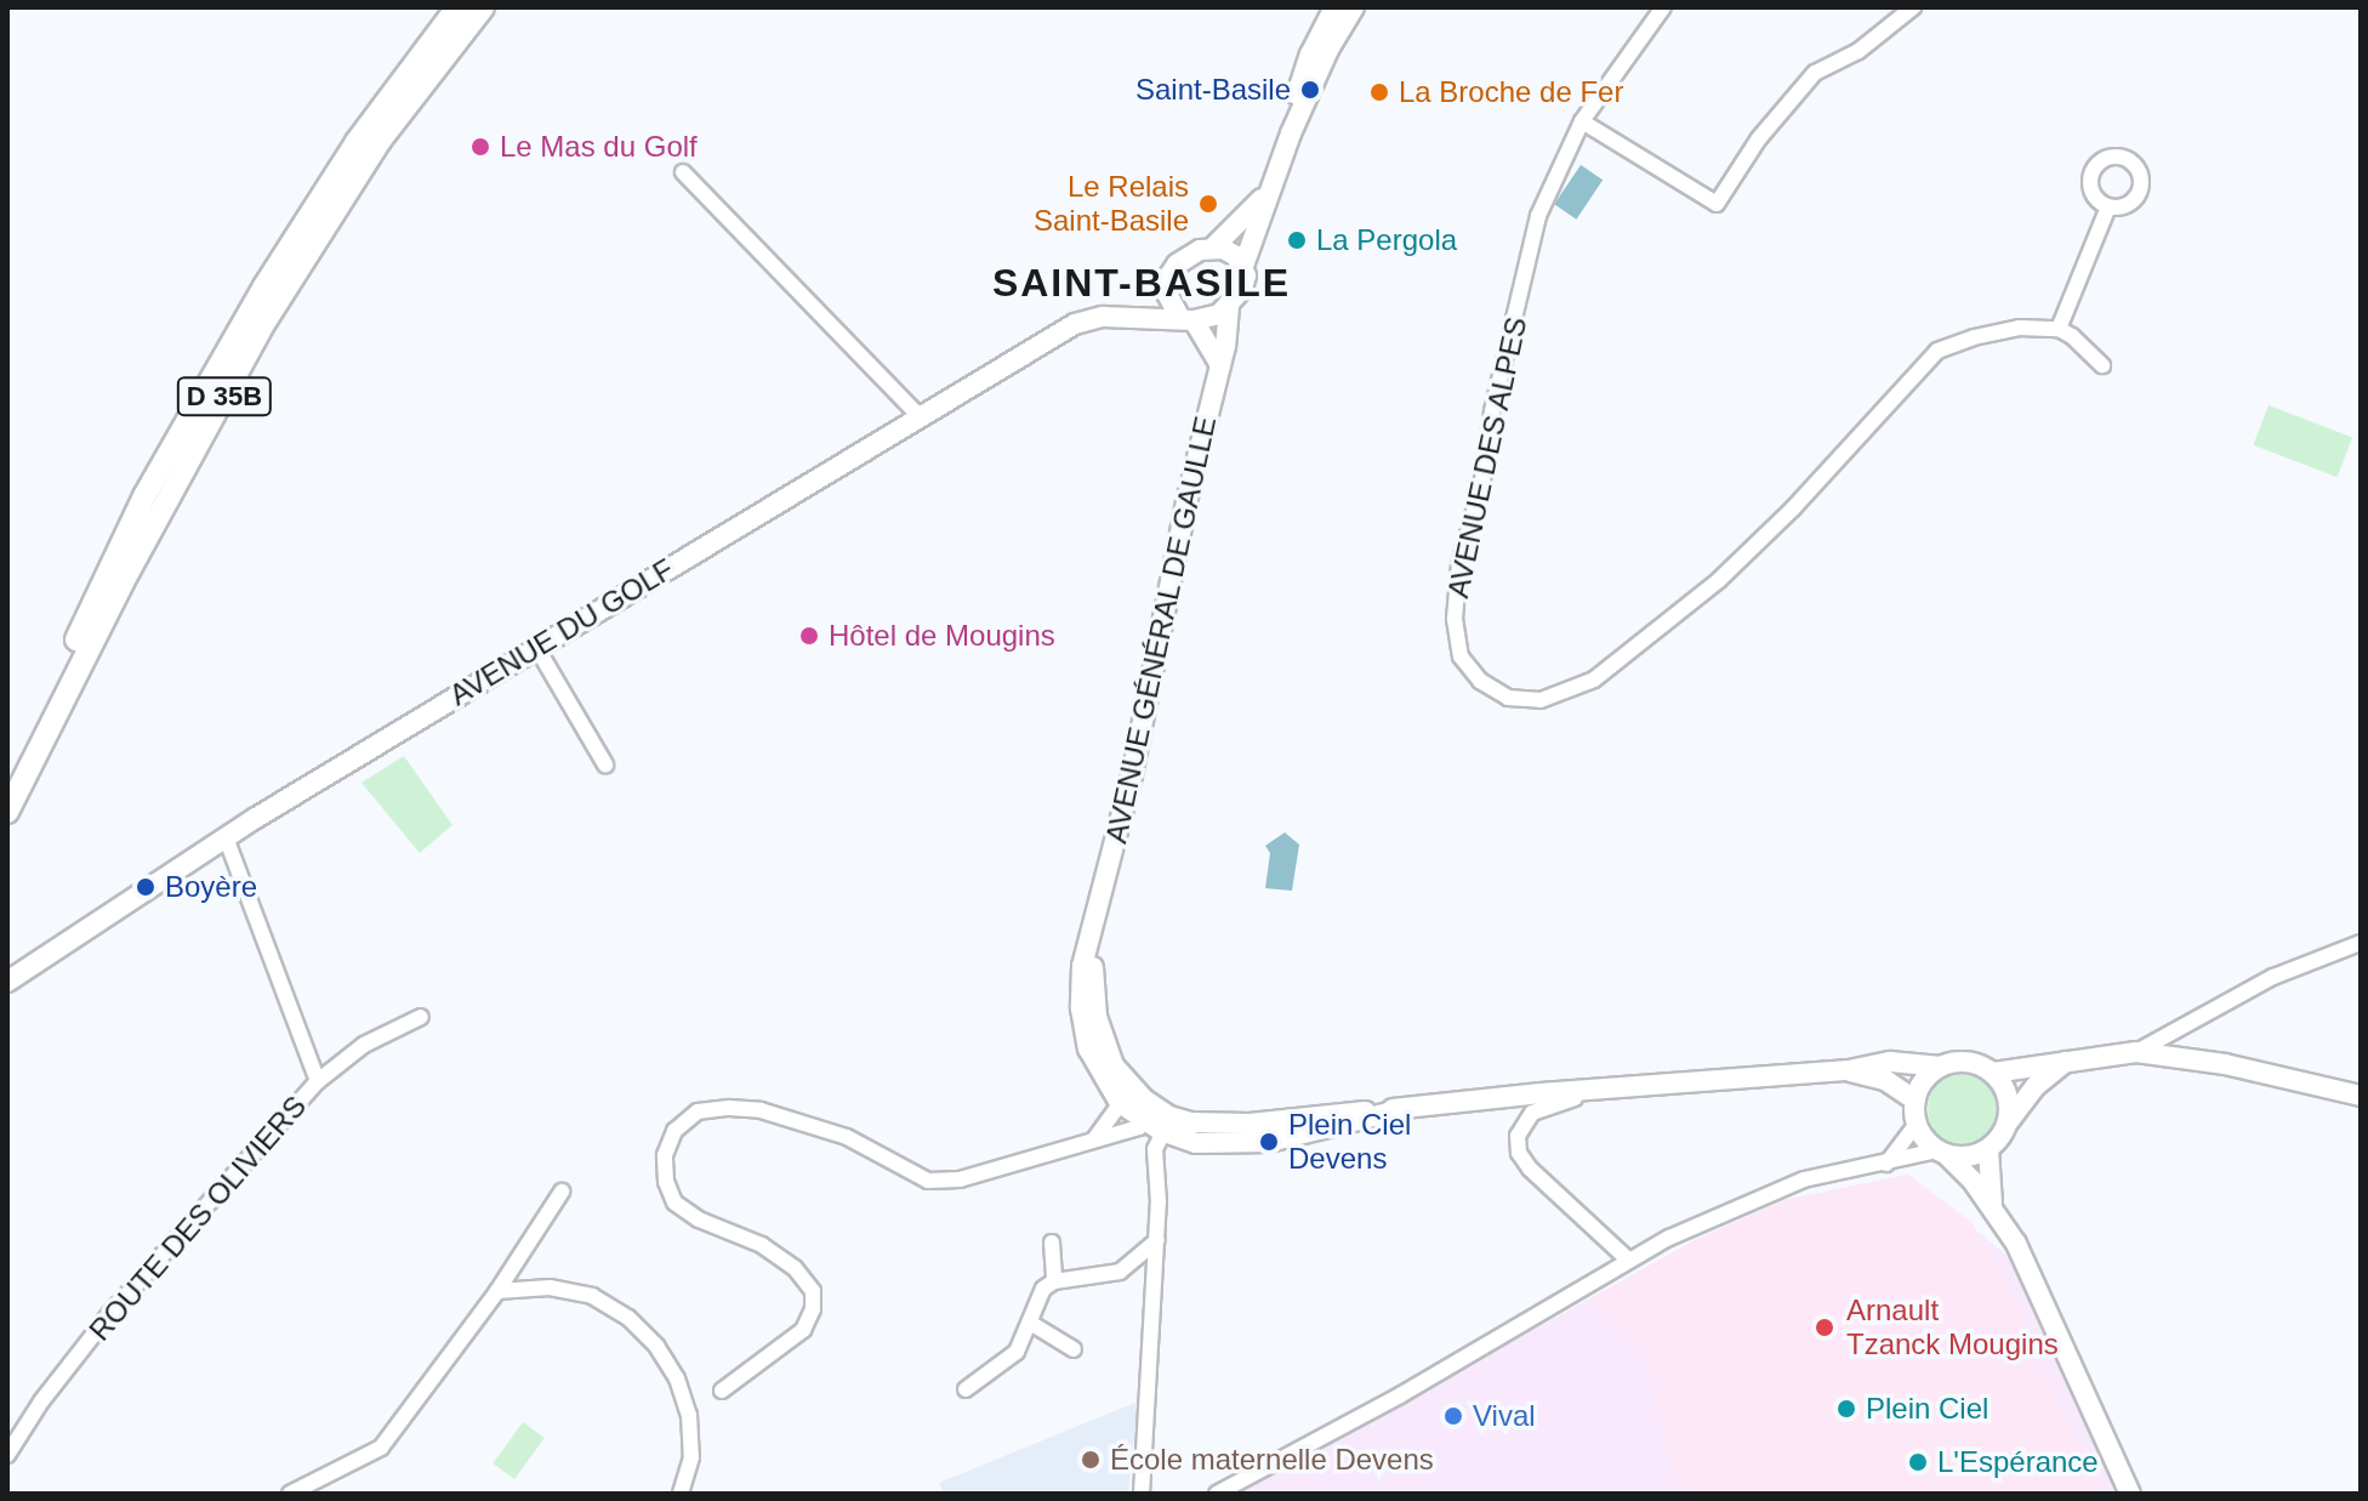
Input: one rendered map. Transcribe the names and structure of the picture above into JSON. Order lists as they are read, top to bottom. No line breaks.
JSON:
{"streets":{"main road":["D 35B","AVENUE GÉNÉRAL DE GAULLE","AVENUE DU GOLF"],"street":["AVENUE DES ALPES","ROUTE DES OLIVIERS"]},"crossings":[["AVENUE GÉNÉRAL DE GAULLE","AVENUE DU GOLF"]],"districts":["SAINT-BASILE"],"places":["Saint-Basile","La Broche de Fer","Le Mas du Golf","Le Relais Saint-Basile","La Pergola","Hôtel de Mougins","Boyère","Plein Ciel Devens","Arnault Tzanck Mougins","Plein Ciel","Vival","École maternelle Devens","L'Espérance"]}
